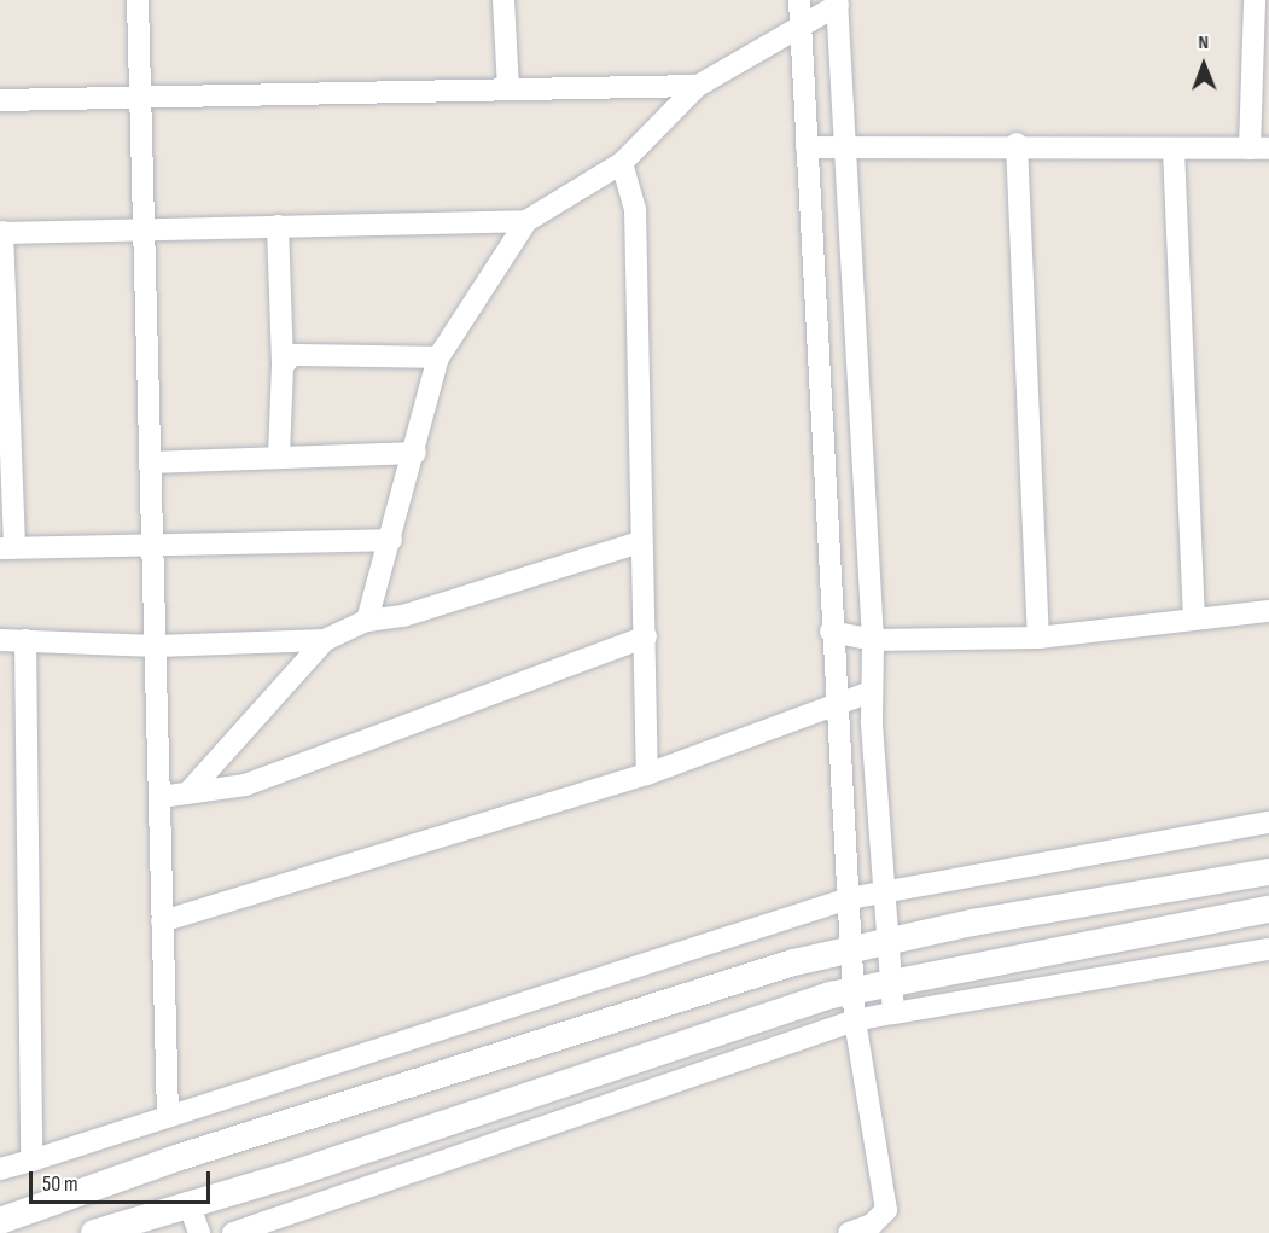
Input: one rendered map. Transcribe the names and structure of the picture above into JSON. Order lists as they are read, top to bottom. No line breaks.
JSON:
{"scale_bar":"50 m","north":"top"}
